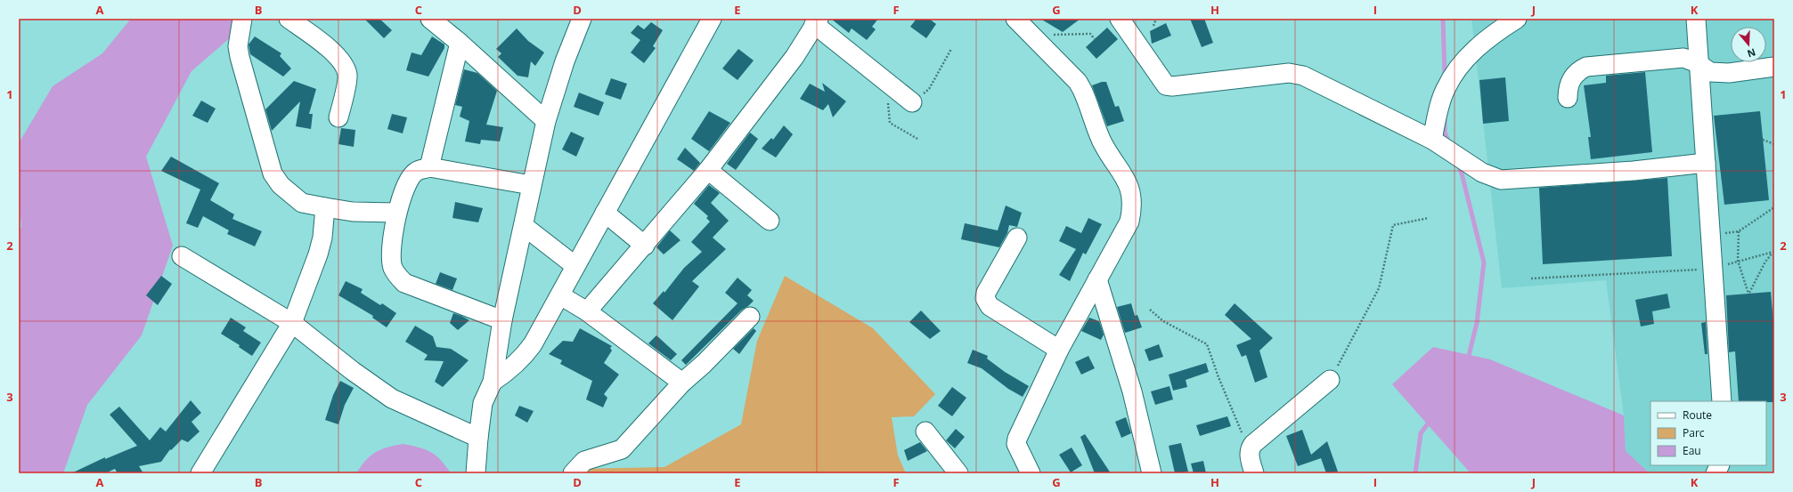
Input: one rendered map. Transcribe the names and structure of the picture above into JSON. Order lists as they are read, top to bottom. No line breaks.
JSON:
{"legend":["Route","Parc","Eau"],"north":"bottom","grid":{"columns":["A","B","C","D","E","F","G","H","I","J","K"],"rows":["1","2","3"]}}
